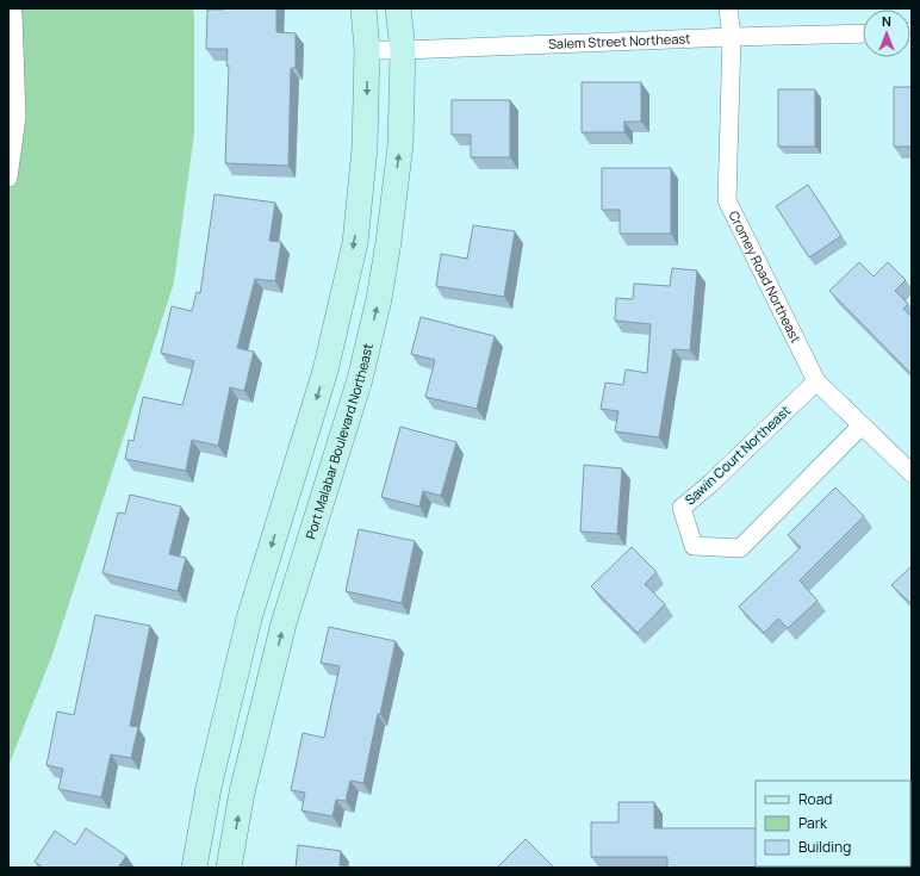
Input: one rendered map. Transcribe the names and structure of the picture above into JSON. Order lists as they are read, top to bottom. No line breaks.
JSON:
{"streets":{"street":["Salem Street Northeast","Cromey Road Northeast","Port Malabar Boulevard Northeast","Sawin Court Northeast"]},"crossings":[["Salem Street Northeast","Cromey Road Northeast"],["Salem Street Northeast","Port Malabar Boulevard Northeast"],["Cromey Road Northeast","Sawin Court Northeast"]],"legend":["Road","Park","Building"],"north":"top"}
